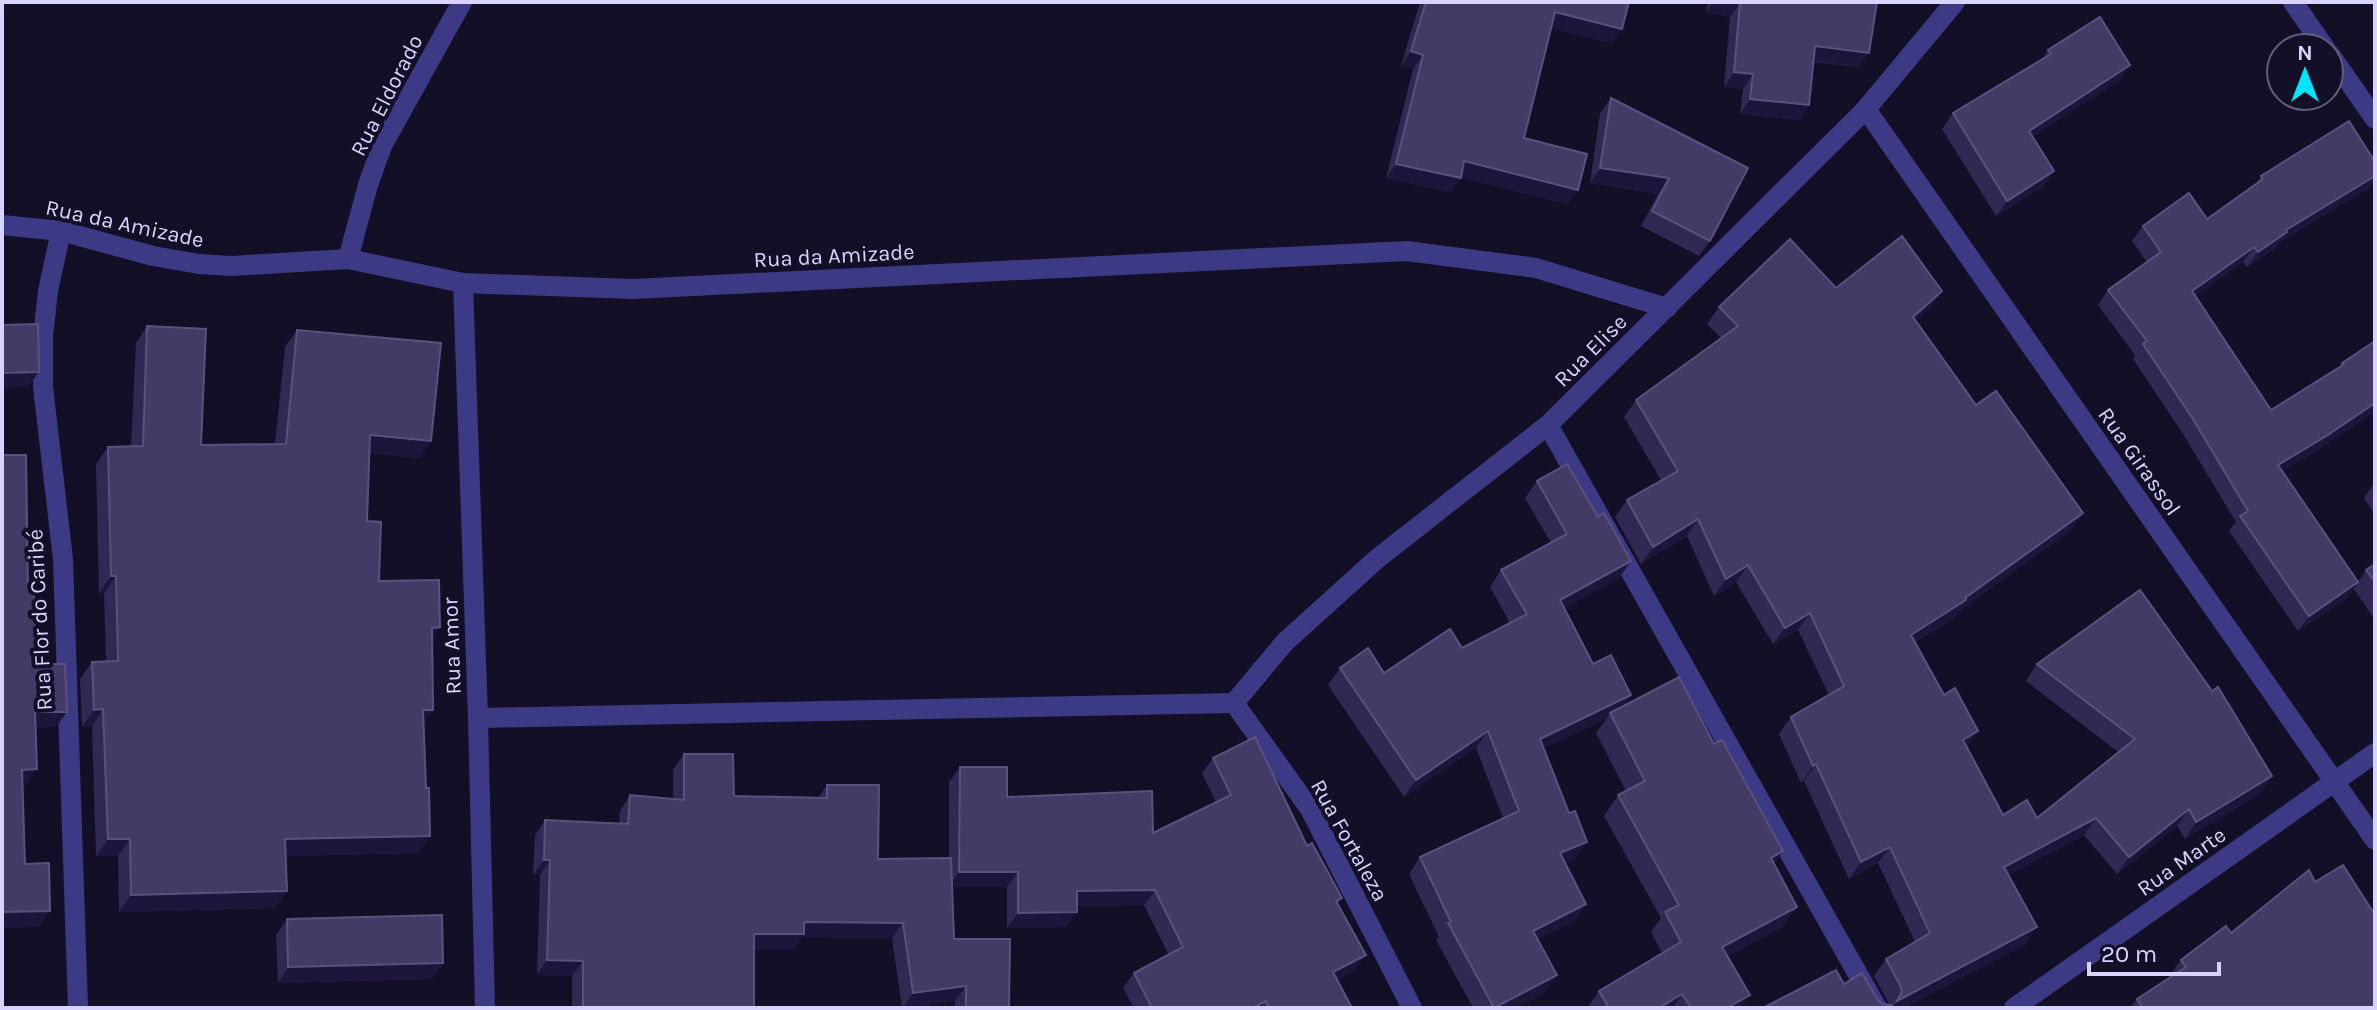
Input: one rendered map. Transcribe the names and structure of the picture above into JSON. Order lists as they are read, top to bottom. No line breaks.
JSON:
{"streets":{"street":["Rua Eldorado","Rua da Amizade","Rua Elise","Rua Girassol","Rua Flor do Caribé","Rua Amor","Rua Fortaleza","Rua Marte"]},"crossings":[["Rua Eldorado","Rua da Amizade"],["Rua da Amizade","Rua Elise"],["Rua da Amizade","Rua Flor do Caribé"],["Rua da Amizade","Rua Amor"],["Rua Elise","Rua Girassol"],["Rua Elise","Rua Fortaleza"],["Rua Girassol","Rua Marte"]],"scale_bar":"20 m","north":"top"}
